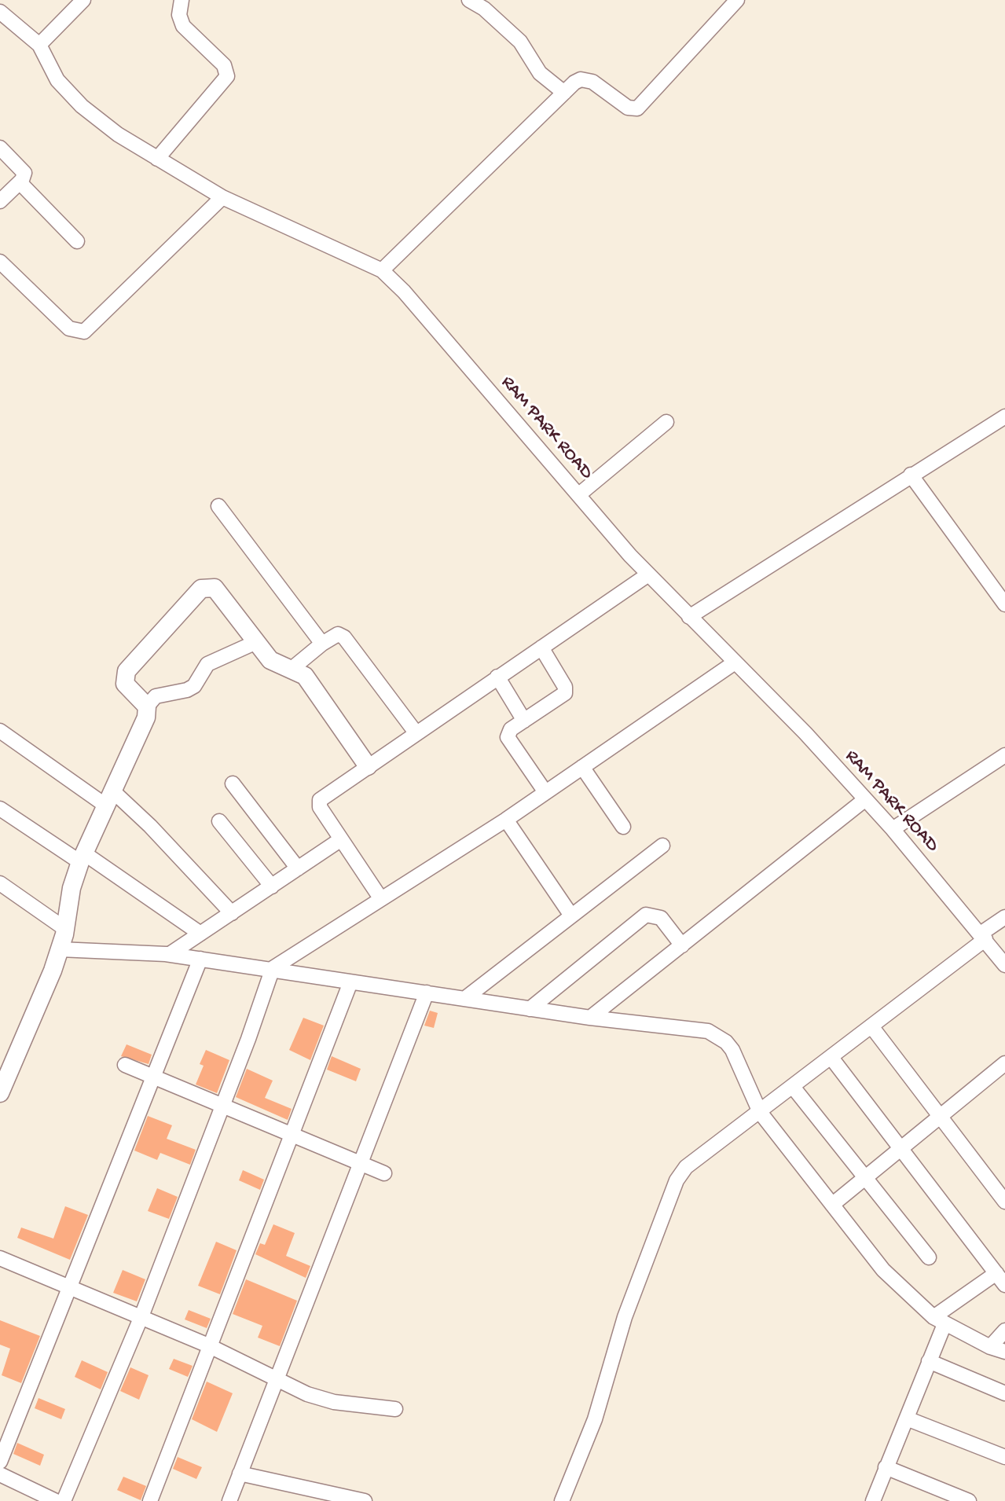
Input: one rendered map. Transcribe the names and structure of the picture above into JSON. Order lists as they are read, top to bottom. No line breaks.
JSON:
{"streets":{"street":["RAM PARK ROAD"]}}
